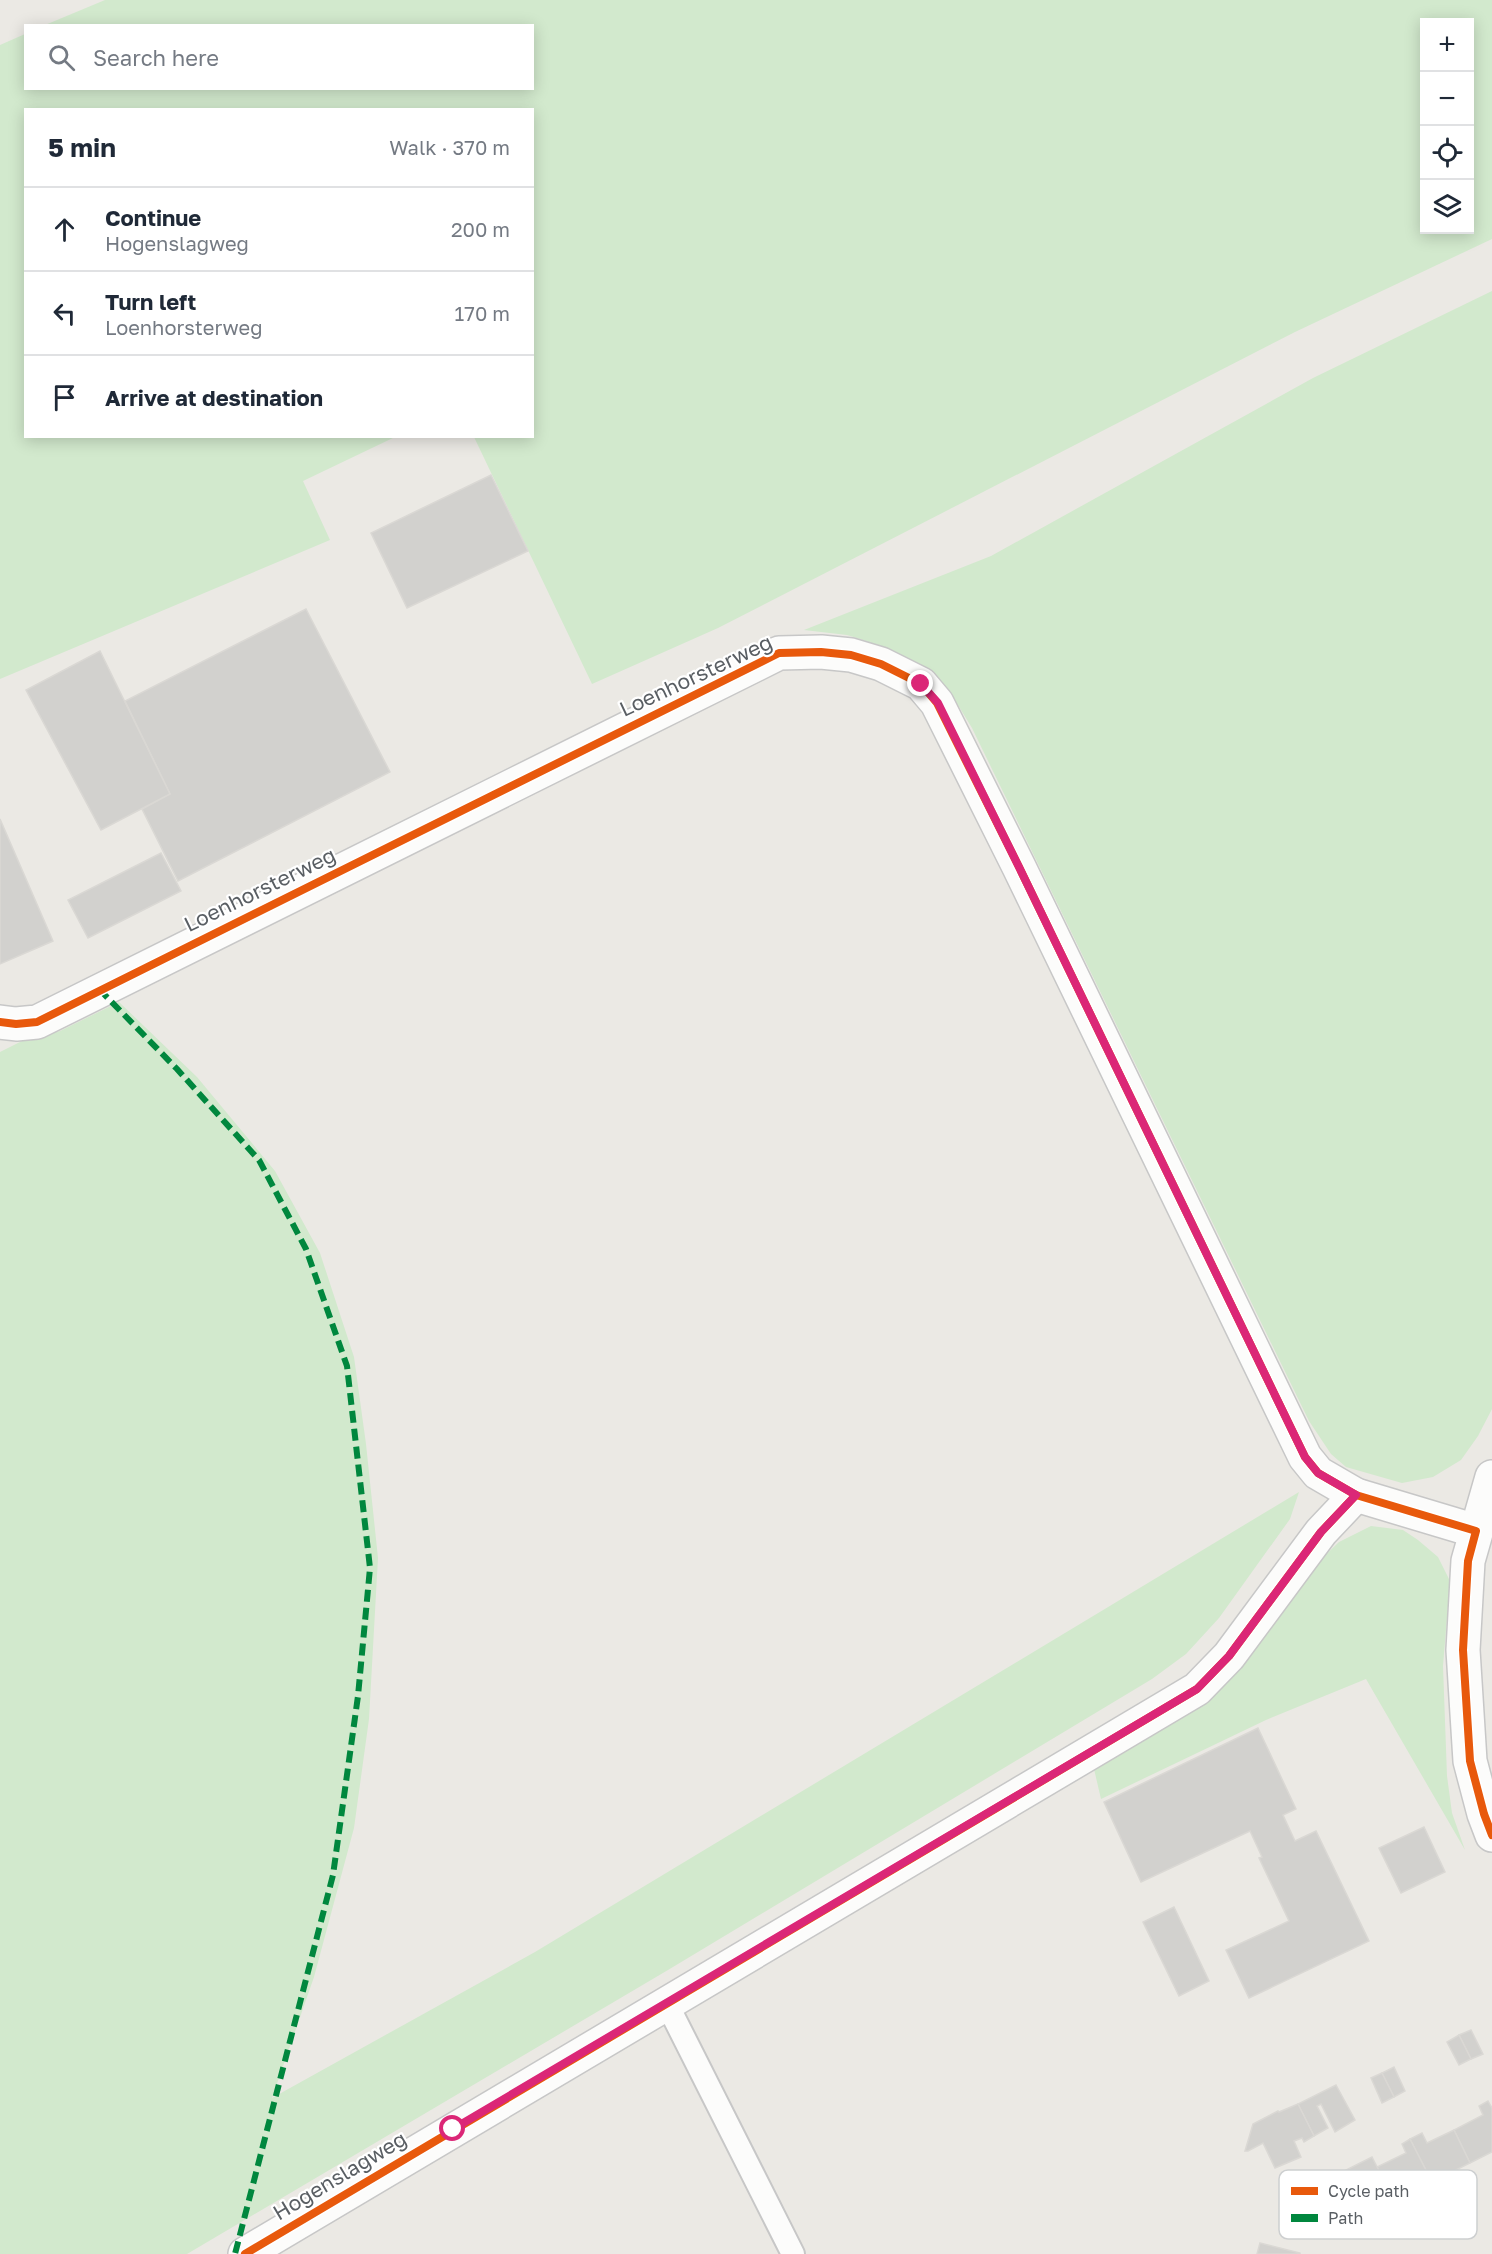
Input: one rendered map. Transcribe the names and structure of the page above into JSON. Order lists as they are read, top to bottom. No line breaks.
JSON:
{"streets":{"street":["Loenhorsterweg","Hogenslagweg"]},"crossings":[["Loenhorsterweg","Hogenslagweg"]],"legend":["Cycle path","Path"],"page":{"map_buttons":["+","−"],"search":"Search here","heading":["5 min","Walk · 370 m"],"list":[["Continue","Hogenslagweg","200 m"],["Turn left","Loenhorsterweg","170 m"],"Arrive at destination"]}}
